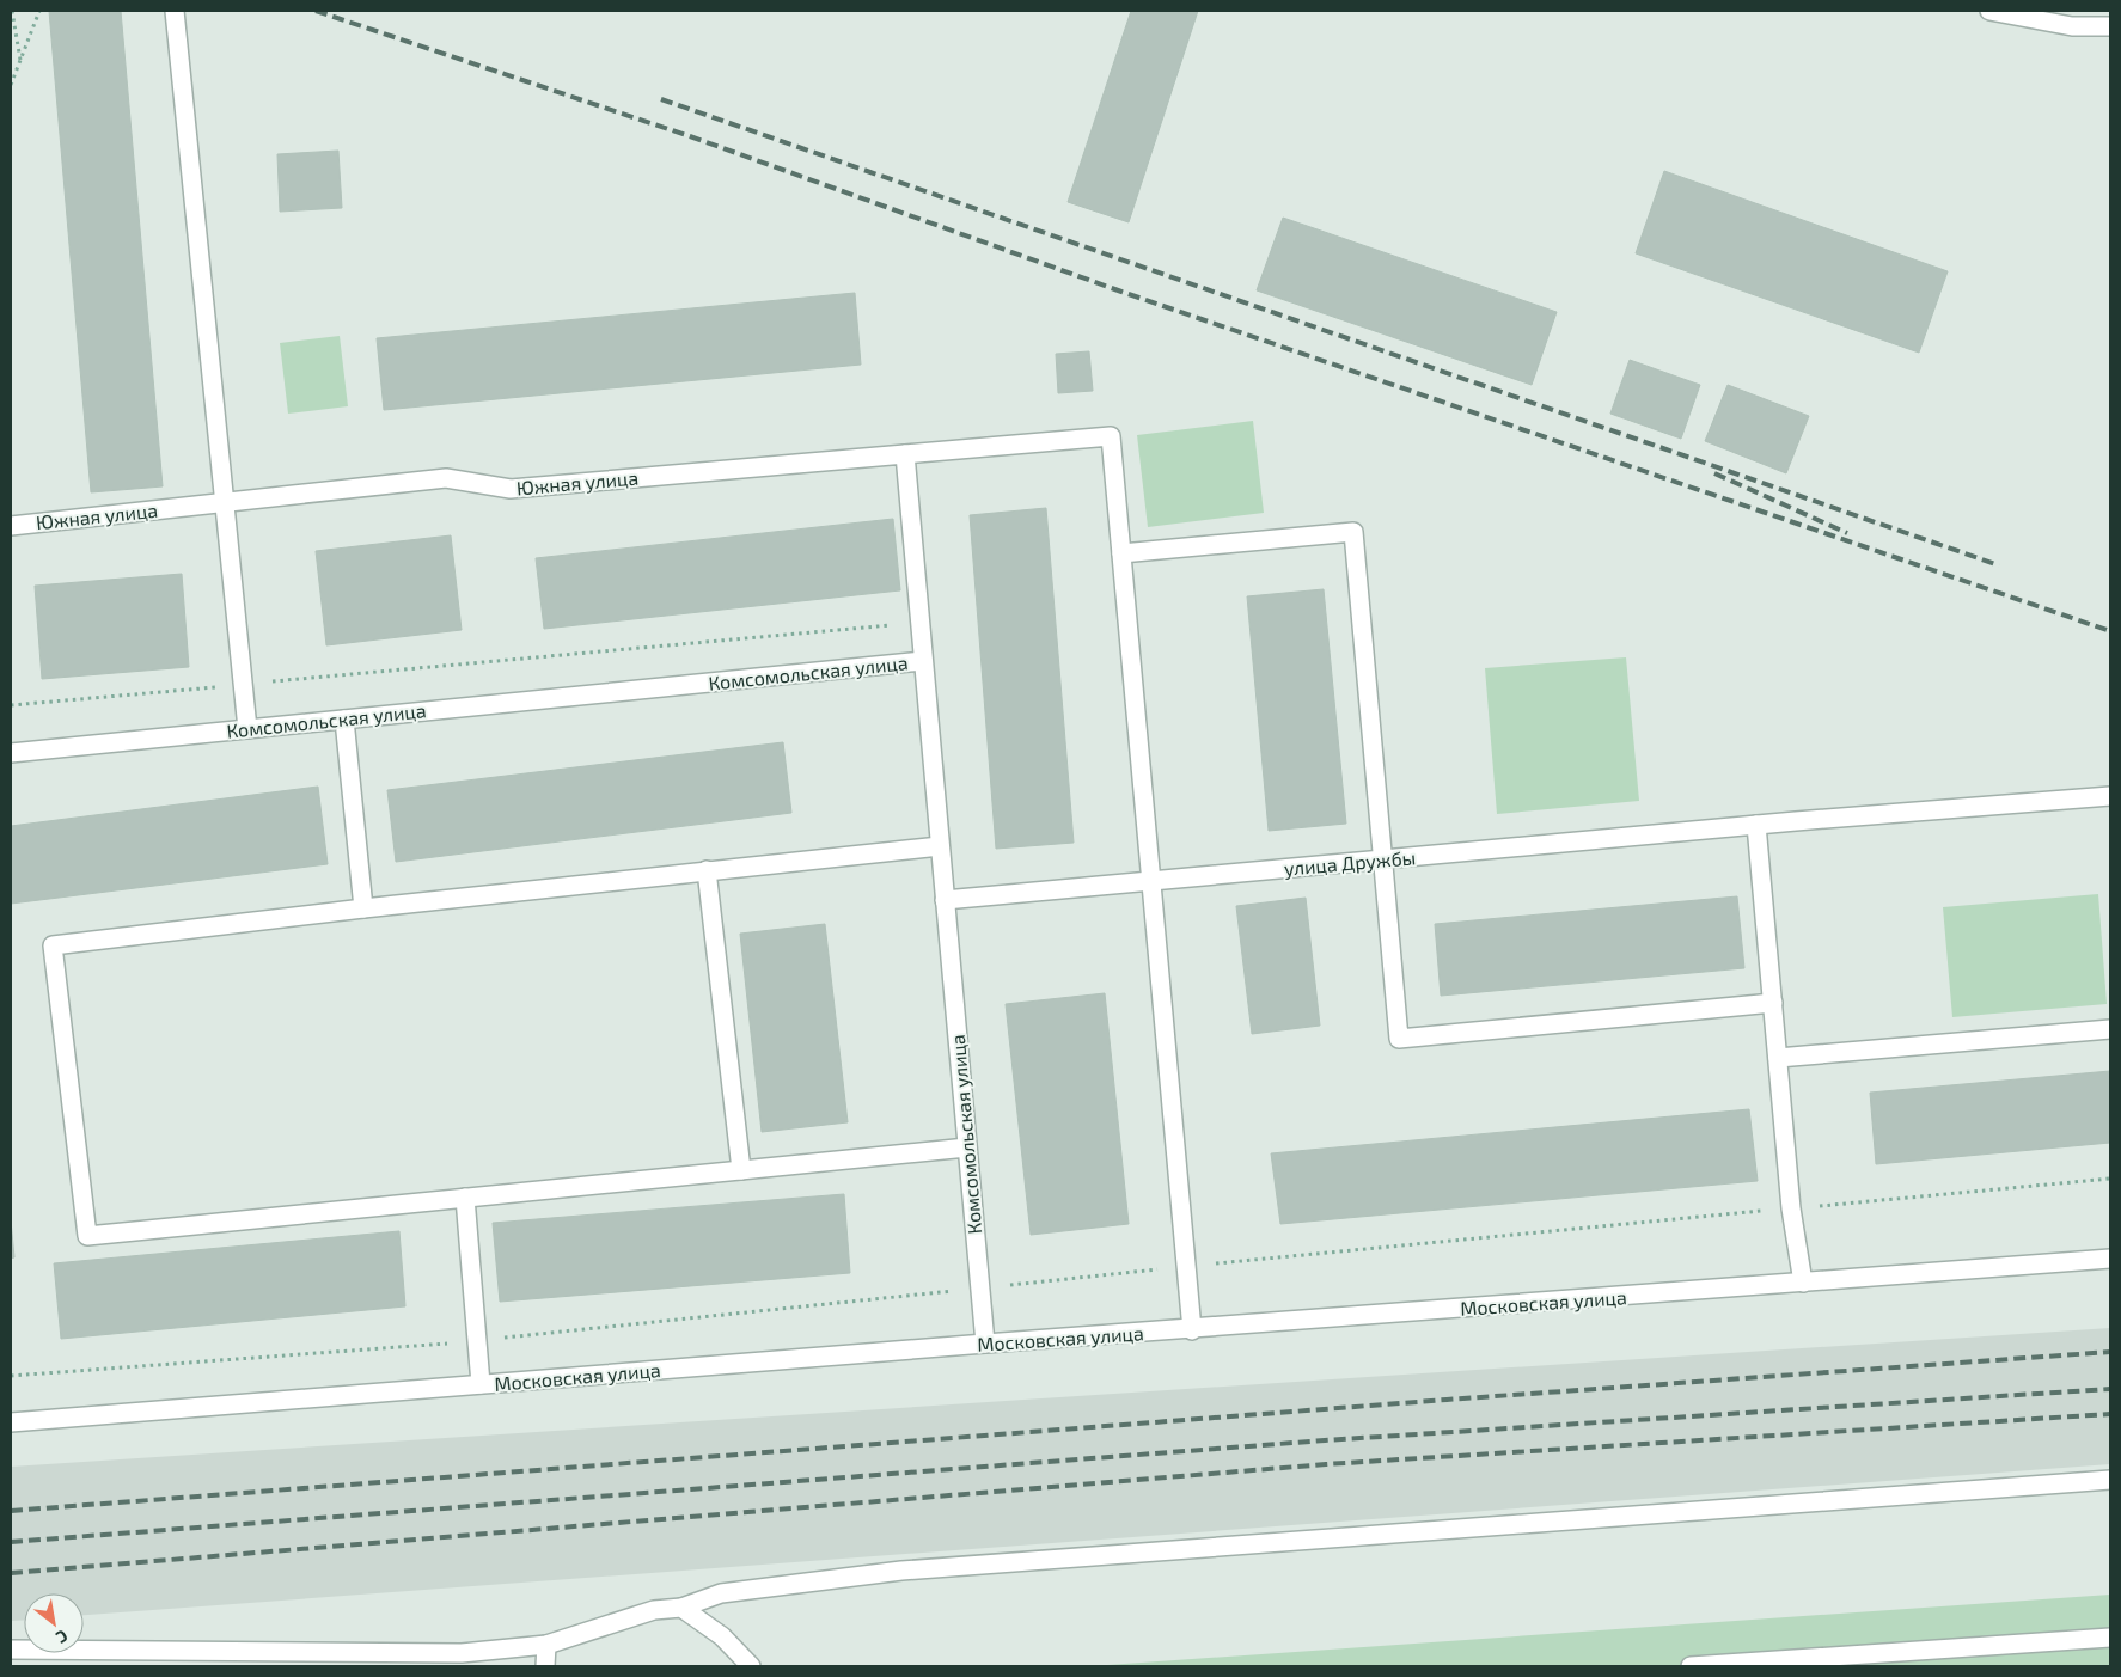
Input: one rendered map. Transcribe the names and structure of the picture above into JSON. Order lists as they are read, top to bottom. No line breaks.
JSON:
{"streets":{"street":["Южная улица","Комсомольская улица","улица Дружбы","Московская улица"]},"crossings":[["Комсомольская улица","улица Дружбы"],["Комсомольская улица","Московская улица"]],"north":"bottom right"}
